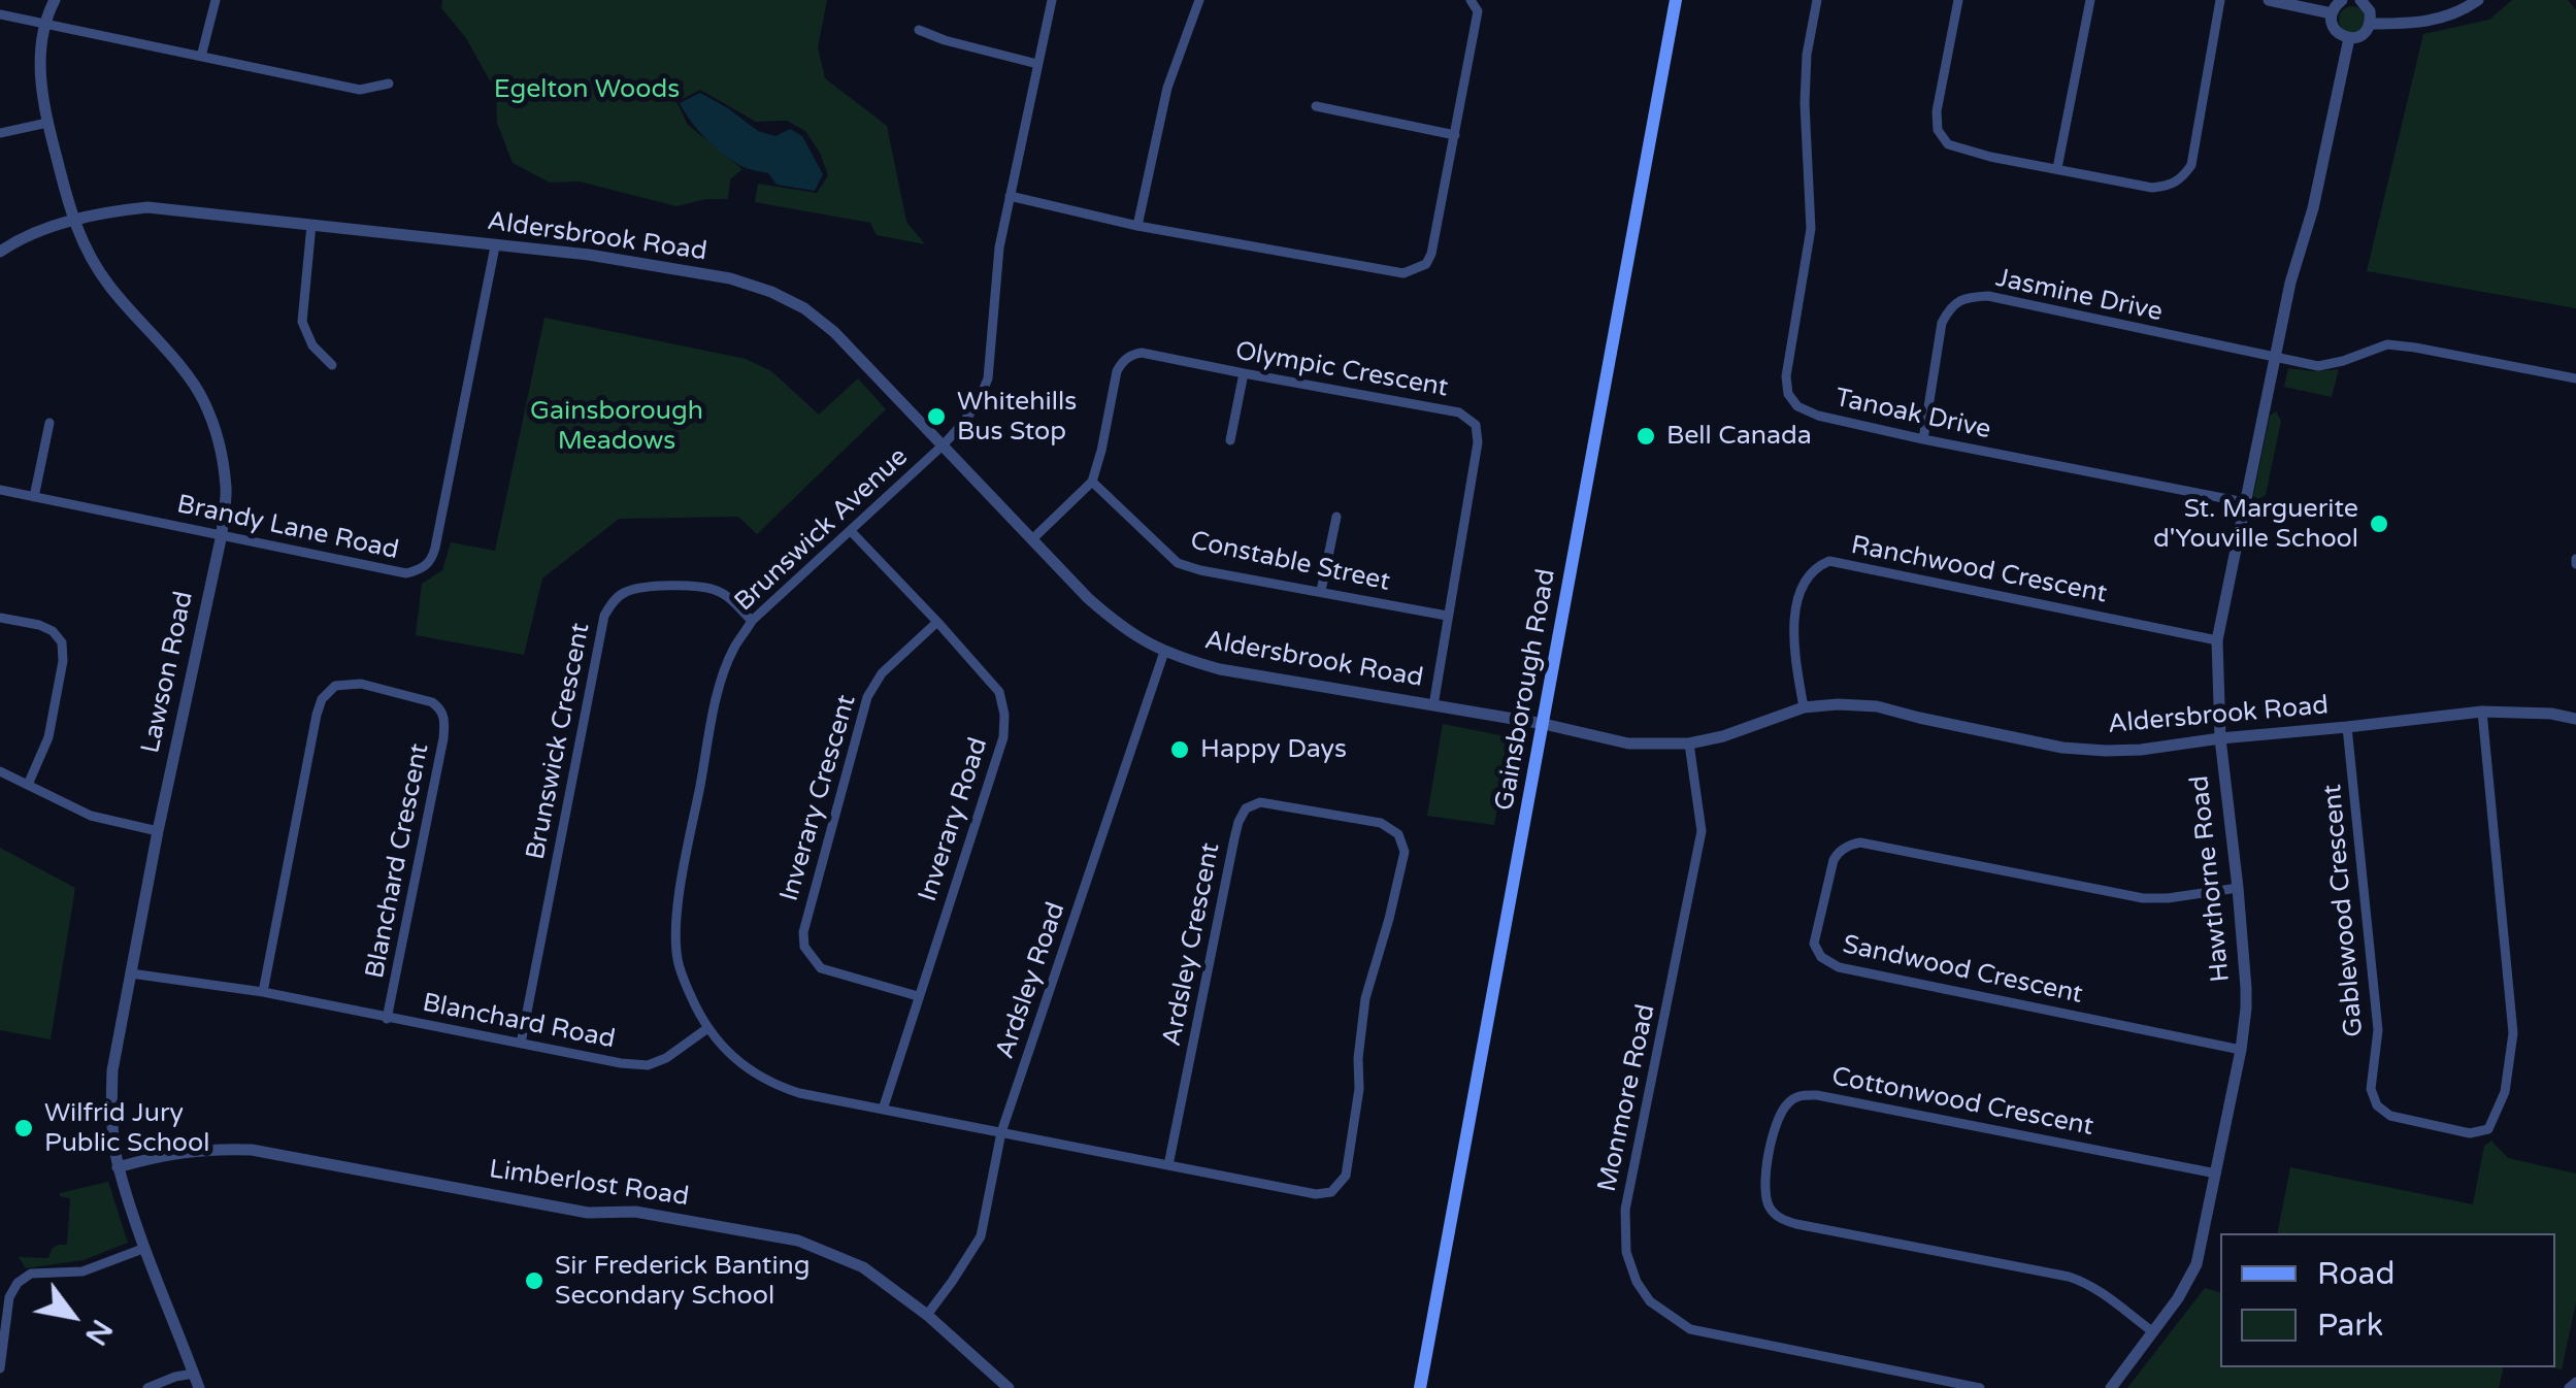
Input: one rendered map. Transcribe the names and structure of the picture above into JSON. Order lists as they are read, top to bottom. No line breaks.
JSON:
{"streets":{"main road":["Gainsborough Road"],"street":["Aldersbrook Road","Jasmine Drive","Olympic Crescent","Tanoak Drive","Brandy Lane Road","Brunswick Avenue","Constable Street","Ranchwood Crescent","Lawson Road","Brunswick Crescent","Inverary Crescent","Inverary Road","Blanchard Crescent","Hawthorne Road","Gablewood Crescent","Ardsley Crescent","Sandwood Crescent","Ardsley Road","Blanchard Road","Monmore Road","Cottonwood Crescent","Limberlost Road"]},"crossings":[["Aldersbrook Road","Olympic Crescent"],["Aldersbrook Road","Brandy Lane Road"],["Aldersbrook Road","Brunswick Avenue"],["Aldersbrook Road","Ranchwood Crescent"],["Aldersbrook Road","Lawson Road"],["Aldersbrook Road","Gainsborough Road"],["Aldersbrook Road","Hawthorne Road"],["Aldersbrook Road","Gablewood Crescent"],["Aldersbrook Road","Ardsley Road"],["Aldersbrook Road","Monmore Road"],["Jasmine Drive","Tanoak Drive"],["Jasmine Drive","Hawthorne Road"],["Olympic Crescent","Constable Street"],["Tanoak Drive","Hawthorne Road"],["Brandy Lane Road","Lawson Road"],["Brunswick Avenue","Brunswick Crescent"],["Brunswick Avenue","Inverary Road"],["Brunswick Avenue","Ardsley Crescent"],["Brunswick Avenue","Ardsley Road"],["Brunswick Avenue","Blanchard Road"],["Ranchwood Crescent","Hawthorne Road"],["Lawson Road","Blanchard Road"],["Lawson Road","Limberlost Road"],["Brunswick Crescent","Blanchard Road"],["Inverary Crescent","Inverary Road"],["Blanchard Crescent","Blanchard Road"],["Hawthorne Road","Sandwood Crescent"],["Hawthorne Road","Cottonwood Crescent"],["Ardsley Crescent","Ardsley Road"],["Ardsley Road","Limberlost Road"]],"parks":["Egelton Woods","Gainsborough Meadows"],"places":["Whitehills Bus Stop","Bell Canada","St. Marguerite d'Youville School","Happy Days","Wilfrid Jury Public School","Sir Frederick Banting Secondary School"],"legend":["Road","Park"],"north":"bottom right"}
